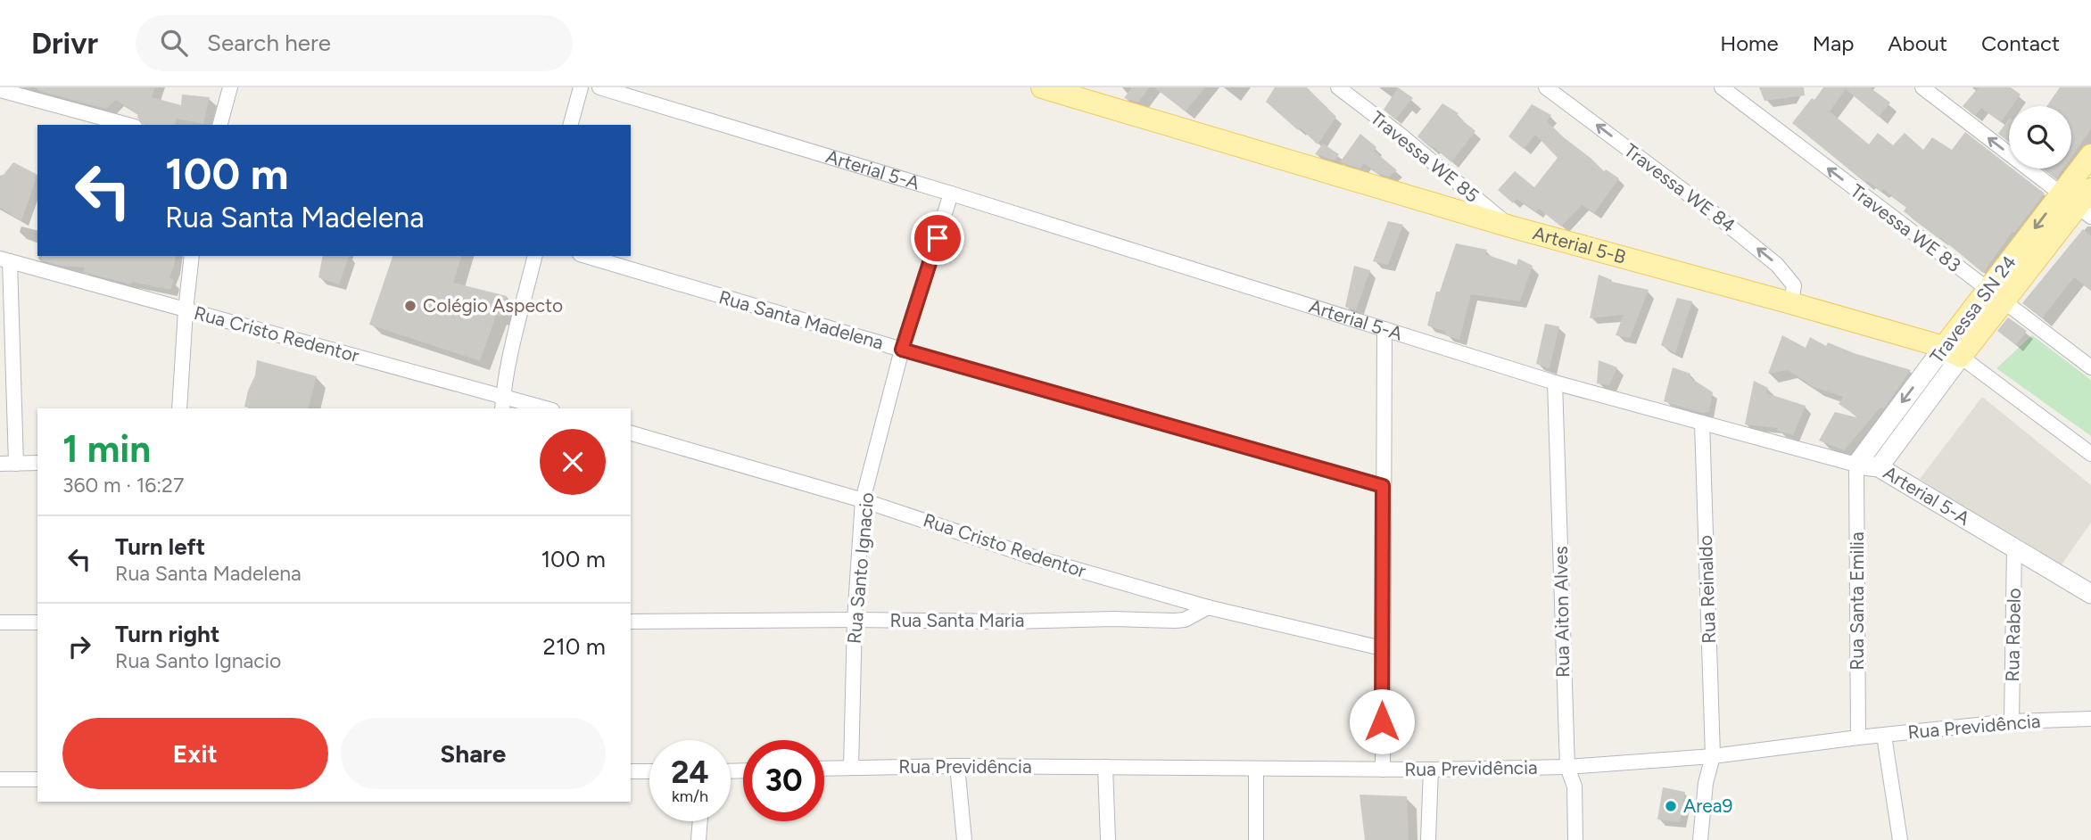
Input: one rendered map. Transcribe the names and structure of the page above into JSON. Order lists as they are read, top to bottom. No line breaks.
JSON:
{"streets":{"main road":["Arterial 5-A","Arterial 5-B","Travessa SN 24"],"street":["Travessa WE 85","Travessa WE 84","Travessa WE 83","Rua Santa Madelena","Rua Cristo Redentor","Rua Santo Ignacio","Rua Reinaldo","Rua Santa Emilia","Rua Aiton Alves","Rua Santa Maria","Rua Rabelo","Rua Previdência"]},"crossings":[["Travessa WE 85","Arterial 5-B"],["Arterial 5-A","Travessa SN 24"],["Arterial 5-A","Rua Santo Ignacio"],["Arterial 5-A","Rua Reinaldo"],["Arterial 5-A","Rua Santa Emilia"],["Arterial 5-A","Rua Aiton Alves"],["Arterial 5-A","Rua Rabelo"],["Travessa WE 84","Arterial 5-B"],["Travessa WE 83","Travessa SN 24"],["Arterial 5-B","Travessa SN 24"],["Travessa SN 24","Rua Santa Emilia"],["Rua Santa Madelena","Rua Santo Ignacio"],["Rua Cristo Redentor","Rua Santo Ignacio"],["Rua Cristo Redentor","Rua Santa Maria"],["Rua Santo Ignacio","Rua Santa Maria"],["Rua Santo Ignacio","Rua Previdência"],["Rua Reinaldo","Rua Previdência"],["Rua Santa Emilia","Rua Previdência"],["Rua Aiton Alves","Rua Previdência"],["Rua Rabelo","Rua Previdência"]],"one_way":["Travessa WE 84"],"places":["Colégio Aspecto","Area9"],"page":{"header":"Drivr","search":"Search here","nav":["Home","Map","About","Contact"],"turn":["100 m","Rua Santa Madelena"],"heading":["1 min","360 m · 16:27"],"list":[{"name":"Turn left","note":"Rua Santa Madelena","value":"100 m"},{"name":"Turn right","note":"Rua Santo Ignacio","value":"210 m"}],"buttons":["Exit","Share"],"speed":"24 km/h","limit":"30"}}
